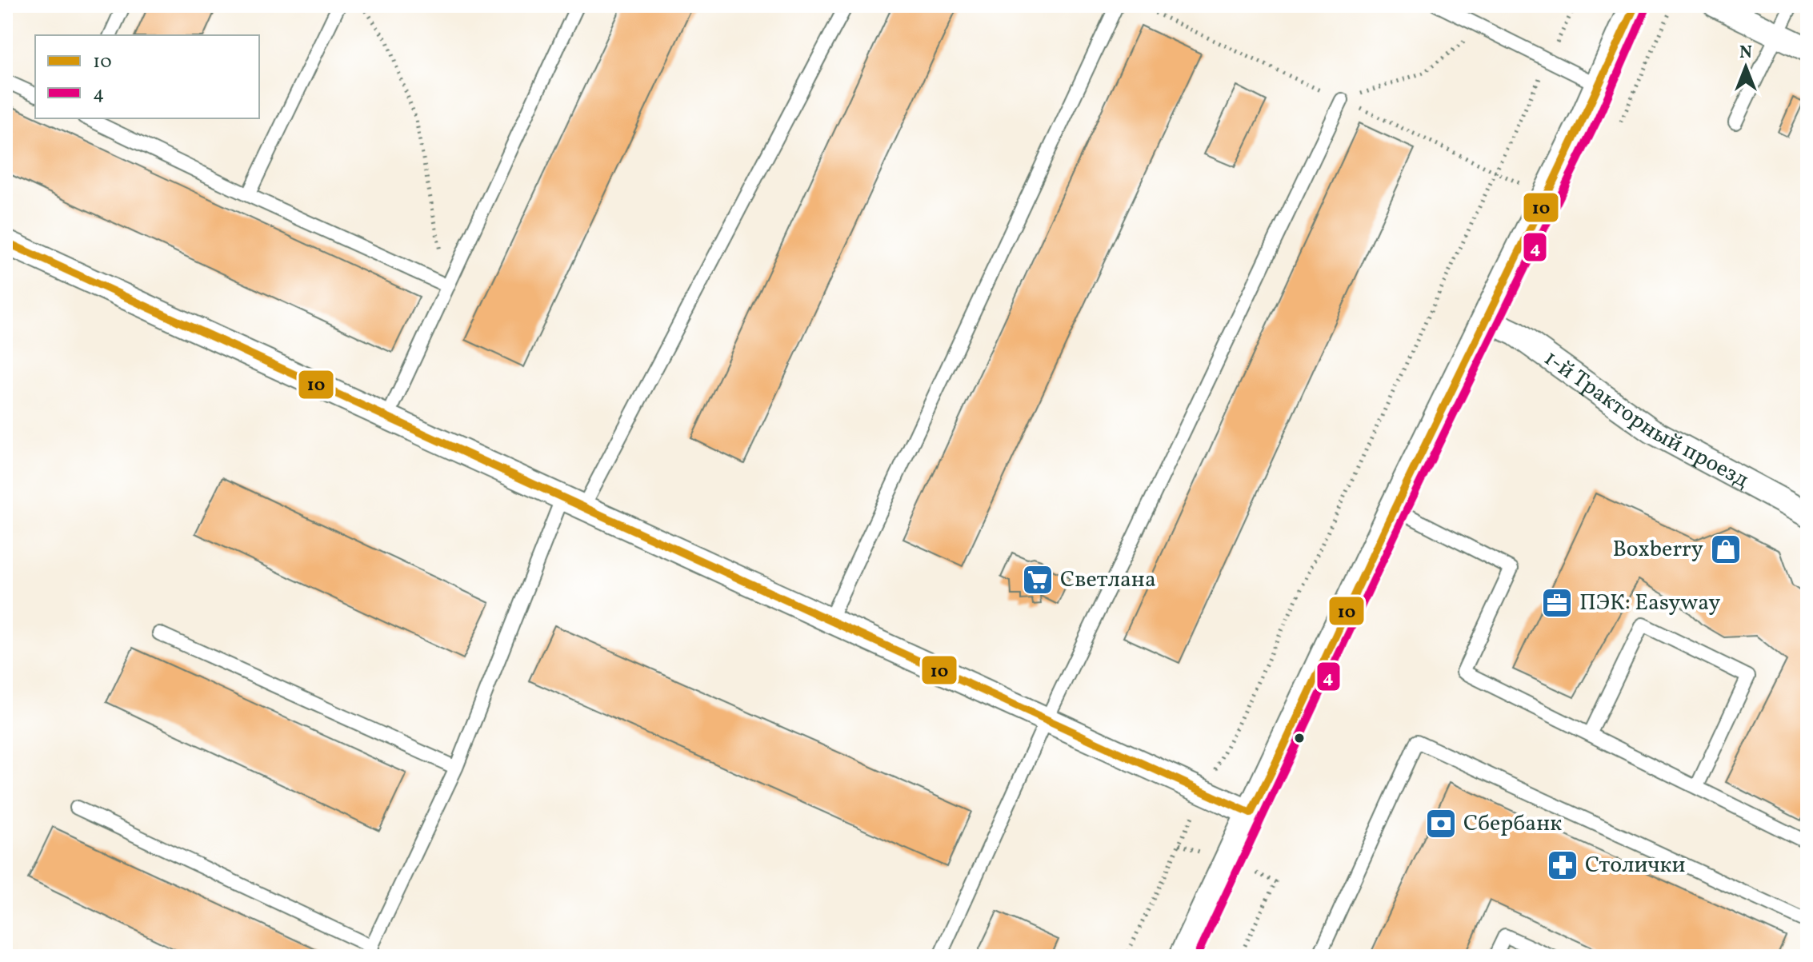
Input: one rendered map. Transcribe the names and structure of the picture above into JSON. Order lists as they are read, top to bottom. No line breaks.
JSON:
{"streets":{"street":["1-й Тракторный проезд"]},"places":{"shop":["Boxberry"],"supermarket":["Светлана"],"office":["ПЭК: Easyway"],"bank":["Сбербанк"],"pharmacy":["Столички"]},"lines":["transit line 10","transit line 4"],"legend":["10","4"],"north":"top"}
